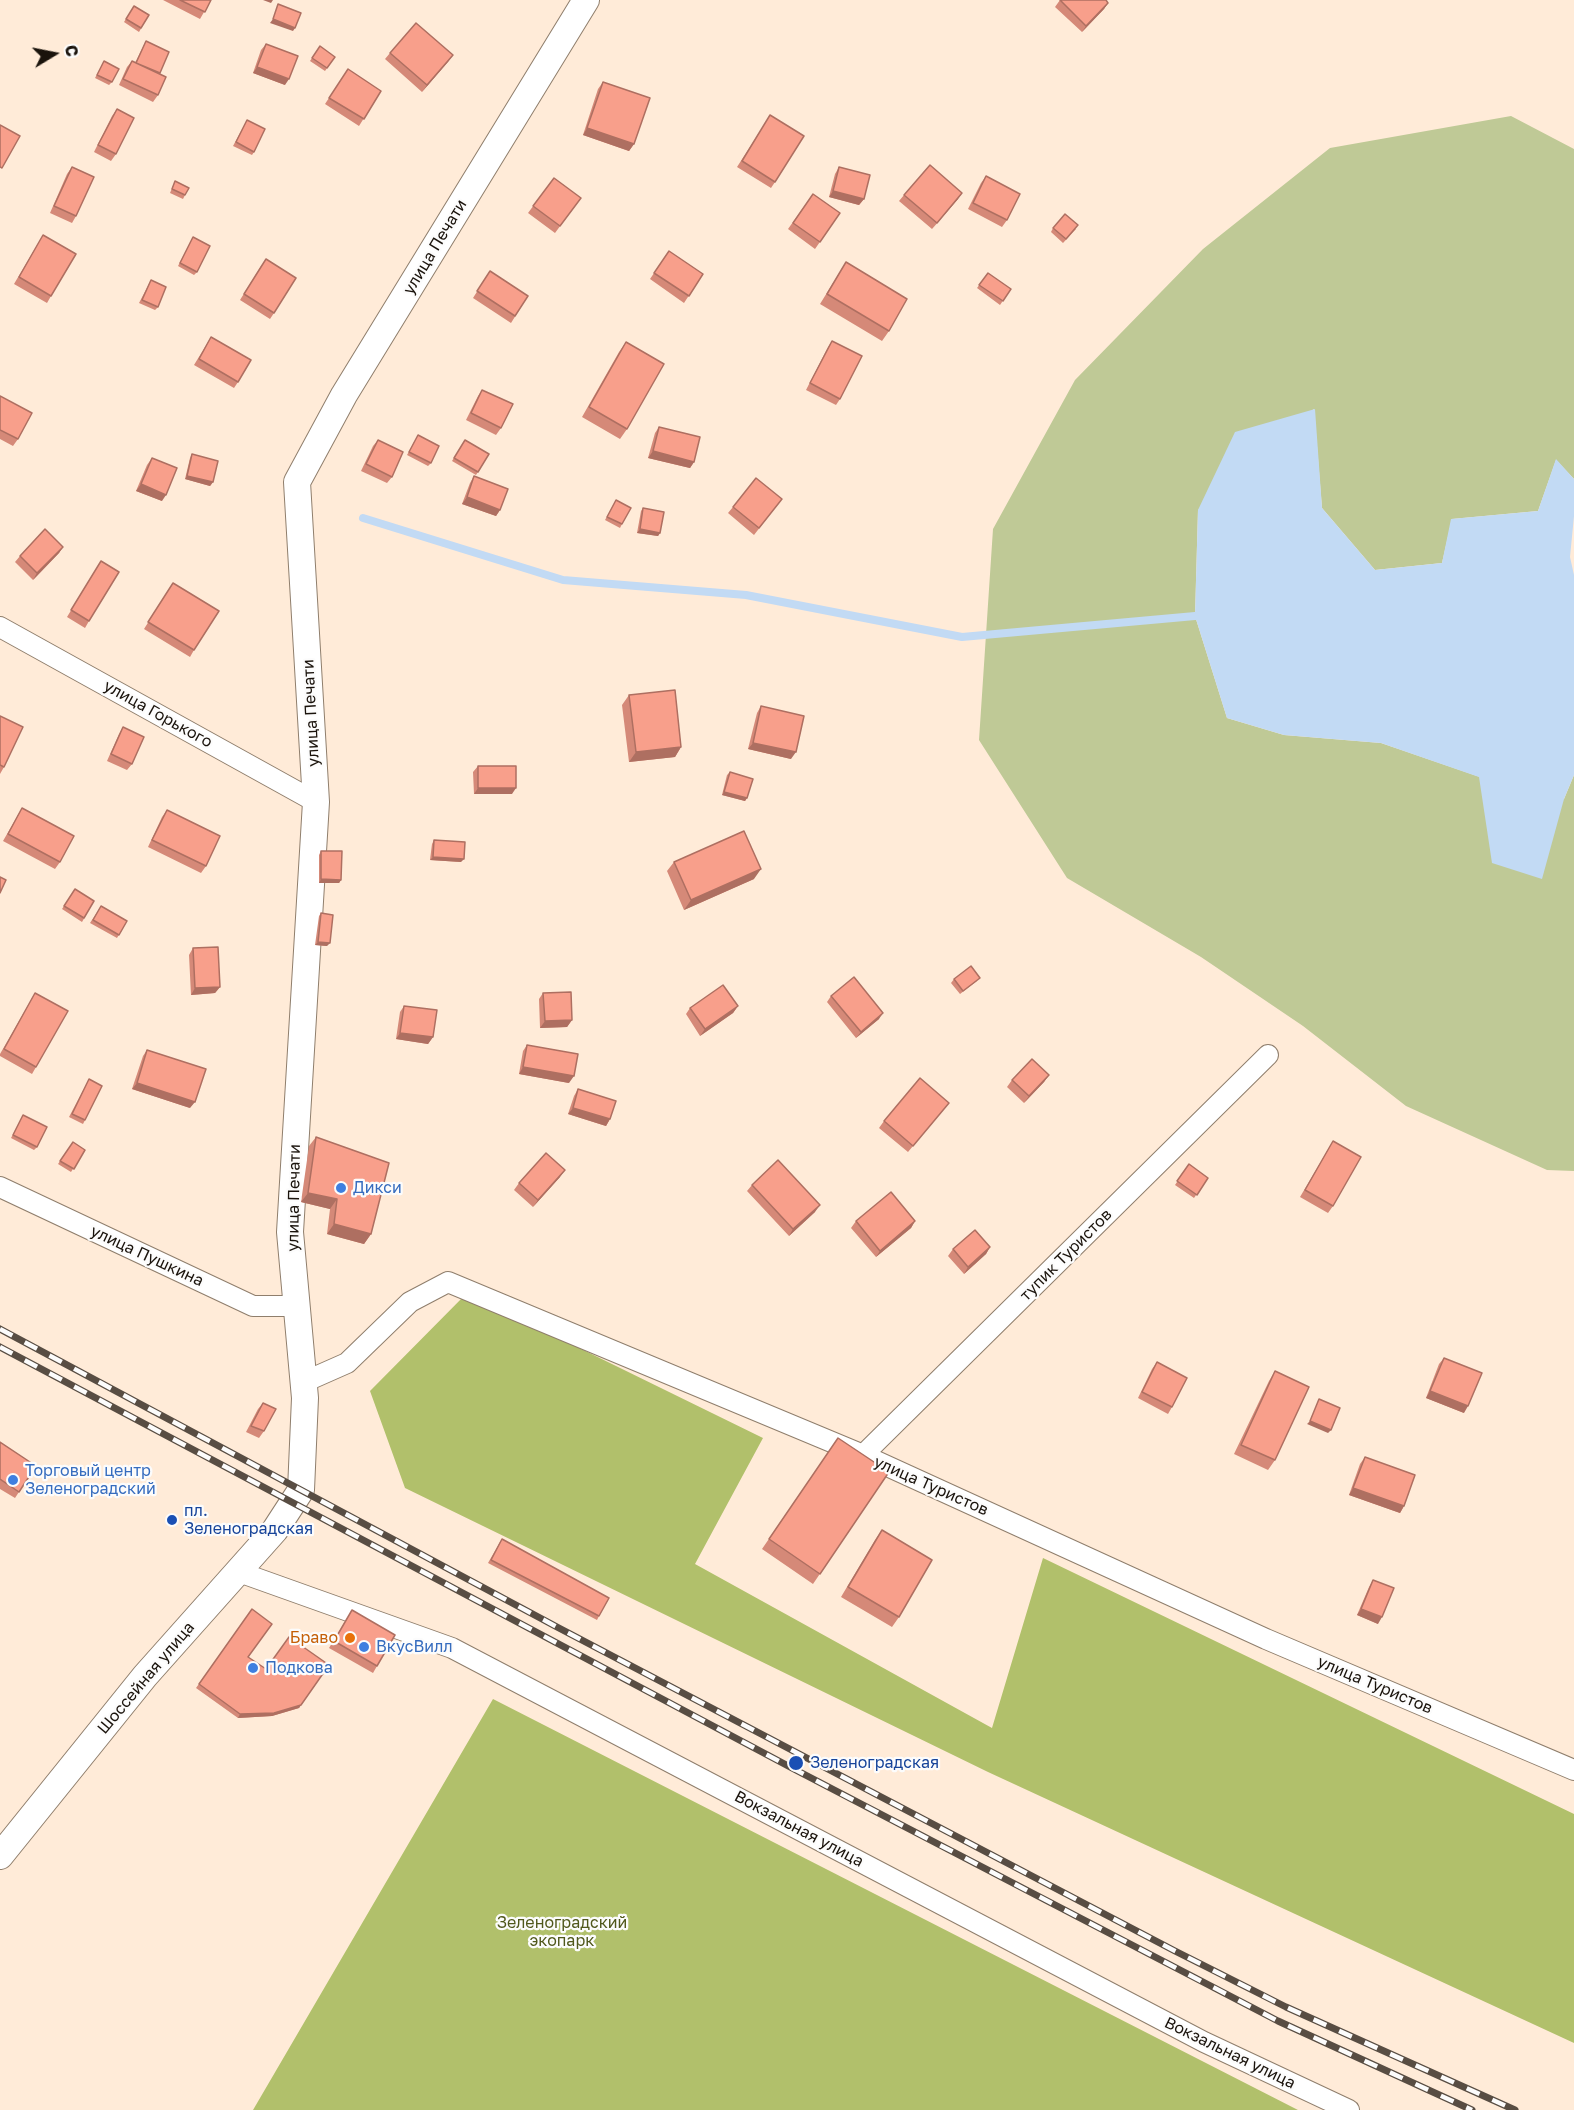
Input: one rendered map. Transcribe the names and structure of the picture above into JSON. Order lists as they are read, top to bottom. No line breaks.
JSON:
{"streets":{"street":["улица Печати","улица Горького","тупик Туристов","улица Пушкина","улица Туристов","Шоссейная улица","Вокзальная улица"]},"crossings":[["улица Печати","улица Горького"],["улица Печати","улица Пушкина"],["улица Печати","улица Туристов"],["улица Печати","Шоссейная улица"],["тупик Туристов","улица Туристов"],["Шоссейная улица","Вокзальная улица"]],"parks":["Зеленоградский экопарк"],"places":["Дикси","Торговый центр Зеленоградский","пл. Зеленоградская","Браво","ВкусВилл","Подкова","Зеленоградская"],"north":"right"}
